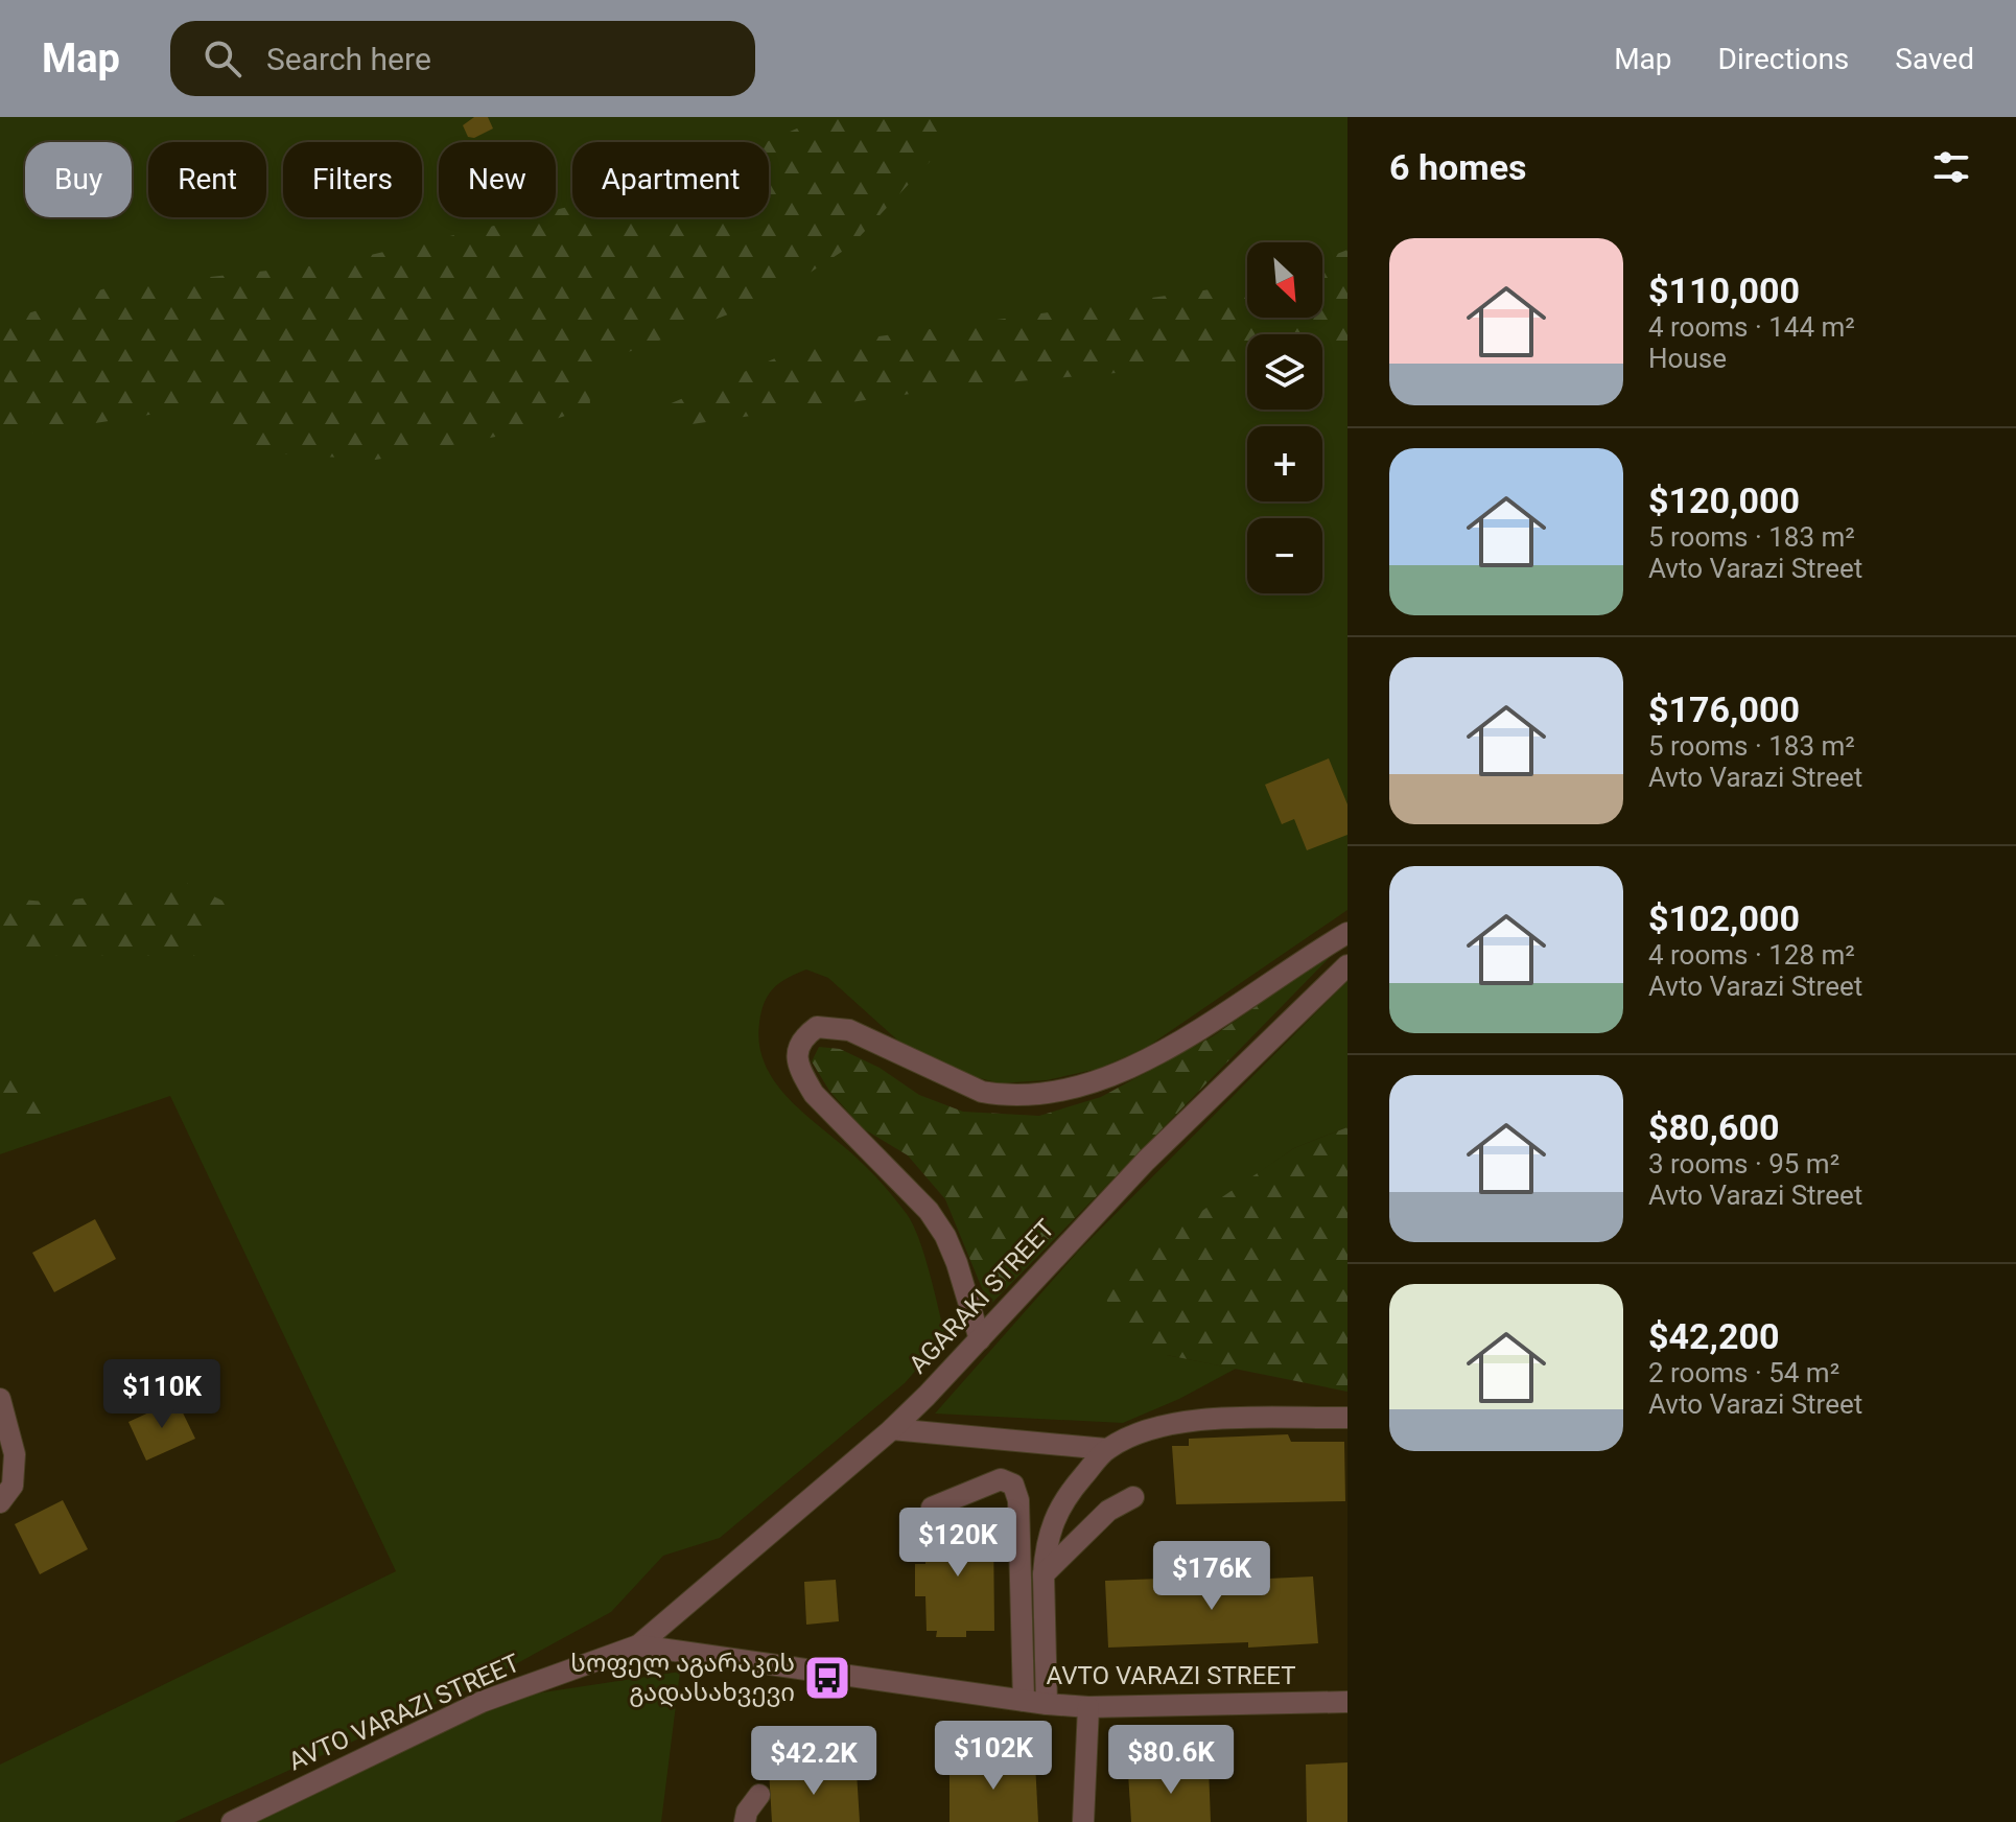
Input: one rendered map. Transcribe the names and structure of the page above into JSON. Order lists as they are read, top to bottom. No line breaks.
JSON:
{"streets":{"street":["AGARAKI STREET","AVTO VARAZI STREET"]},"crossings":[["AGARAKI STREET","AVTO VARAZI STREET"]],"places":{"bus stop":["სოფელ აგარაკის გადასახვევი"]},"north":"bottom right","page":{"header":"Map","search":"Search here","nav":["Map","Directions","Saved"],"heading":"6 homes","chip":["Buy","Rent","Filters","New","Apartment"],"list":[{"name":"$110,000","note":"4 rooms · 144 m² · House"},{"name":"$120,000","note":"5 rooms · 183 m² · Avto Varazi Street"},{"name":"$176,000","note":"5 rooms · 183 m² · Avto Varazi Street"},{"name":"$102,000","note":"4 rooms · 128 m² · Avto Varazi Street"},{"name":"$80,600","note":"3 rooms · 95 m² · Avto Varazi Street"},{"name":"$42,200","note":"2 rooms · 54 m² · Avto Varazi Street"}],"map_buttons":["+","−"],"price":["$110K","$120K","$176K","$102K","$80.6K","$42.2K"]}}
